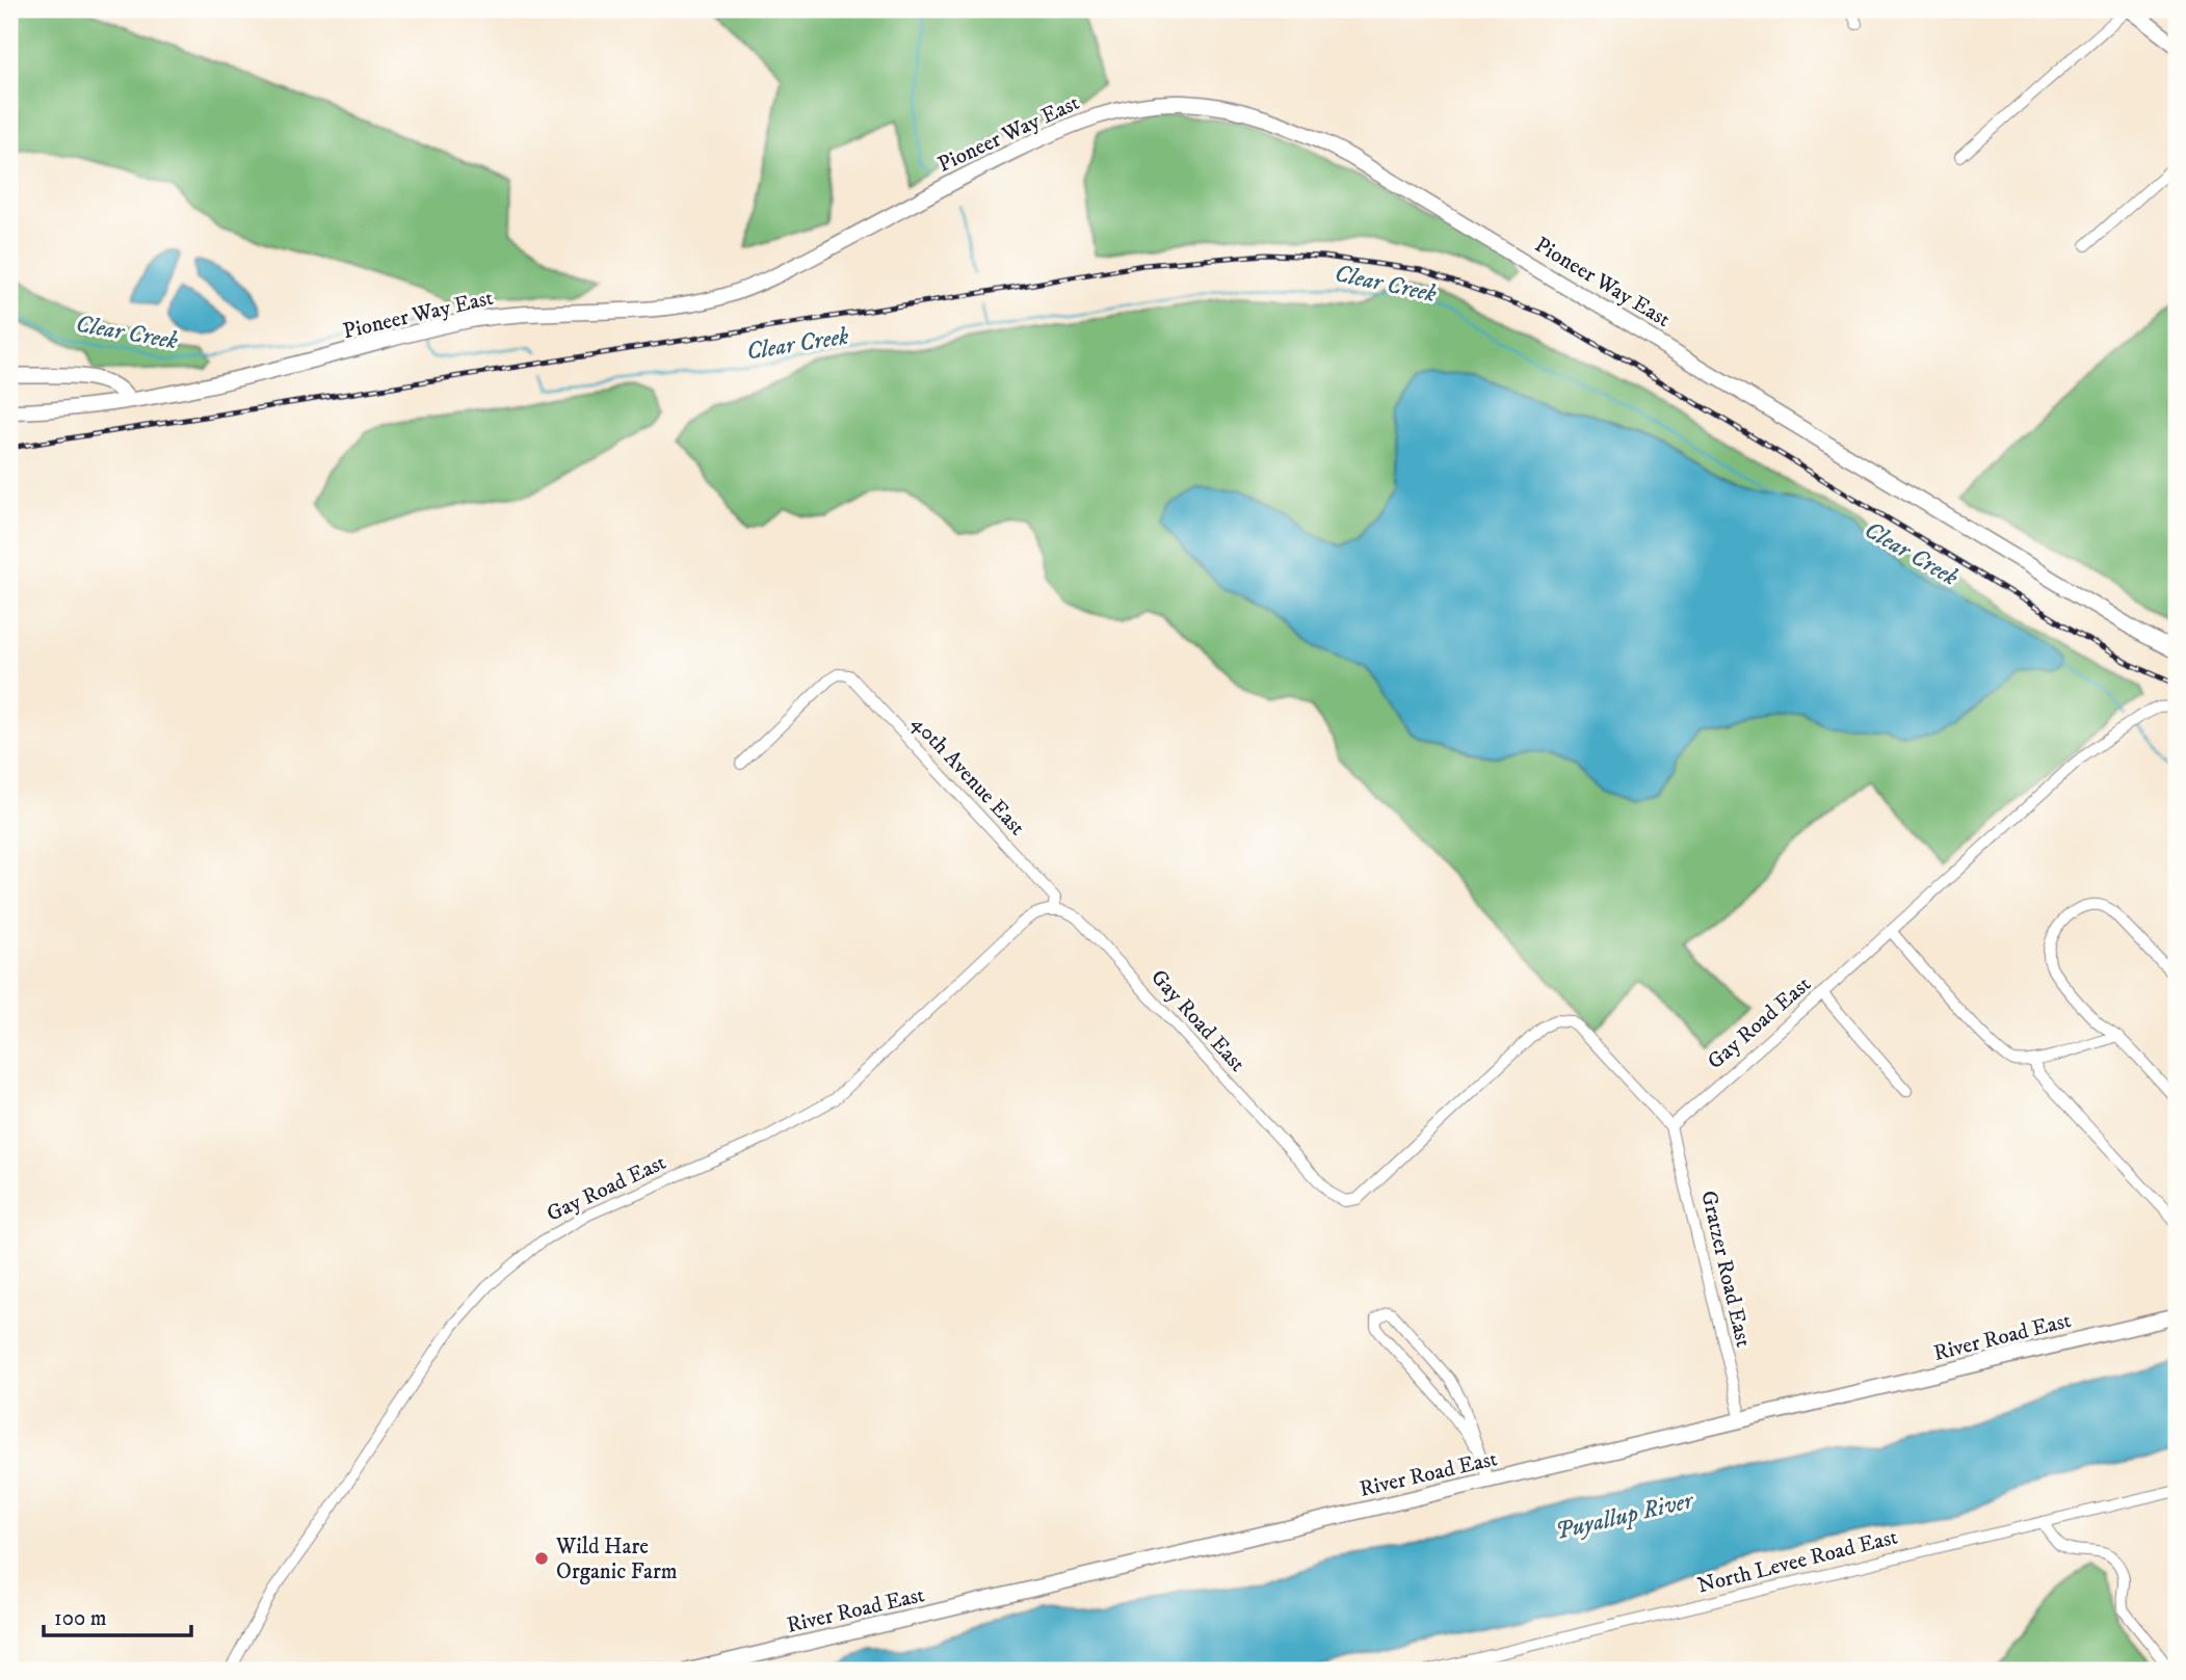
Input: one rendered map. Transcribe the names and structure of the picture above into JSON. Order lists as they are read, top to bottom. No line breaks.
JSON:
{"streets":{"main road":["Pioneer Way East","River Road East"],"street":["40th Avenue East","Gay Road East","Gratzer Road East","North Levee Road East"]},"crossings":[["40th Avenue East","Gay Road East"],["Gay Road East","Gratzer Road East"],["Gratzer Road East","River Road East"]],"water":["Clear Creek","Puyallup River"],"places":["Wild Hare Organic Farm"],"scale_bar":"100 m"}
